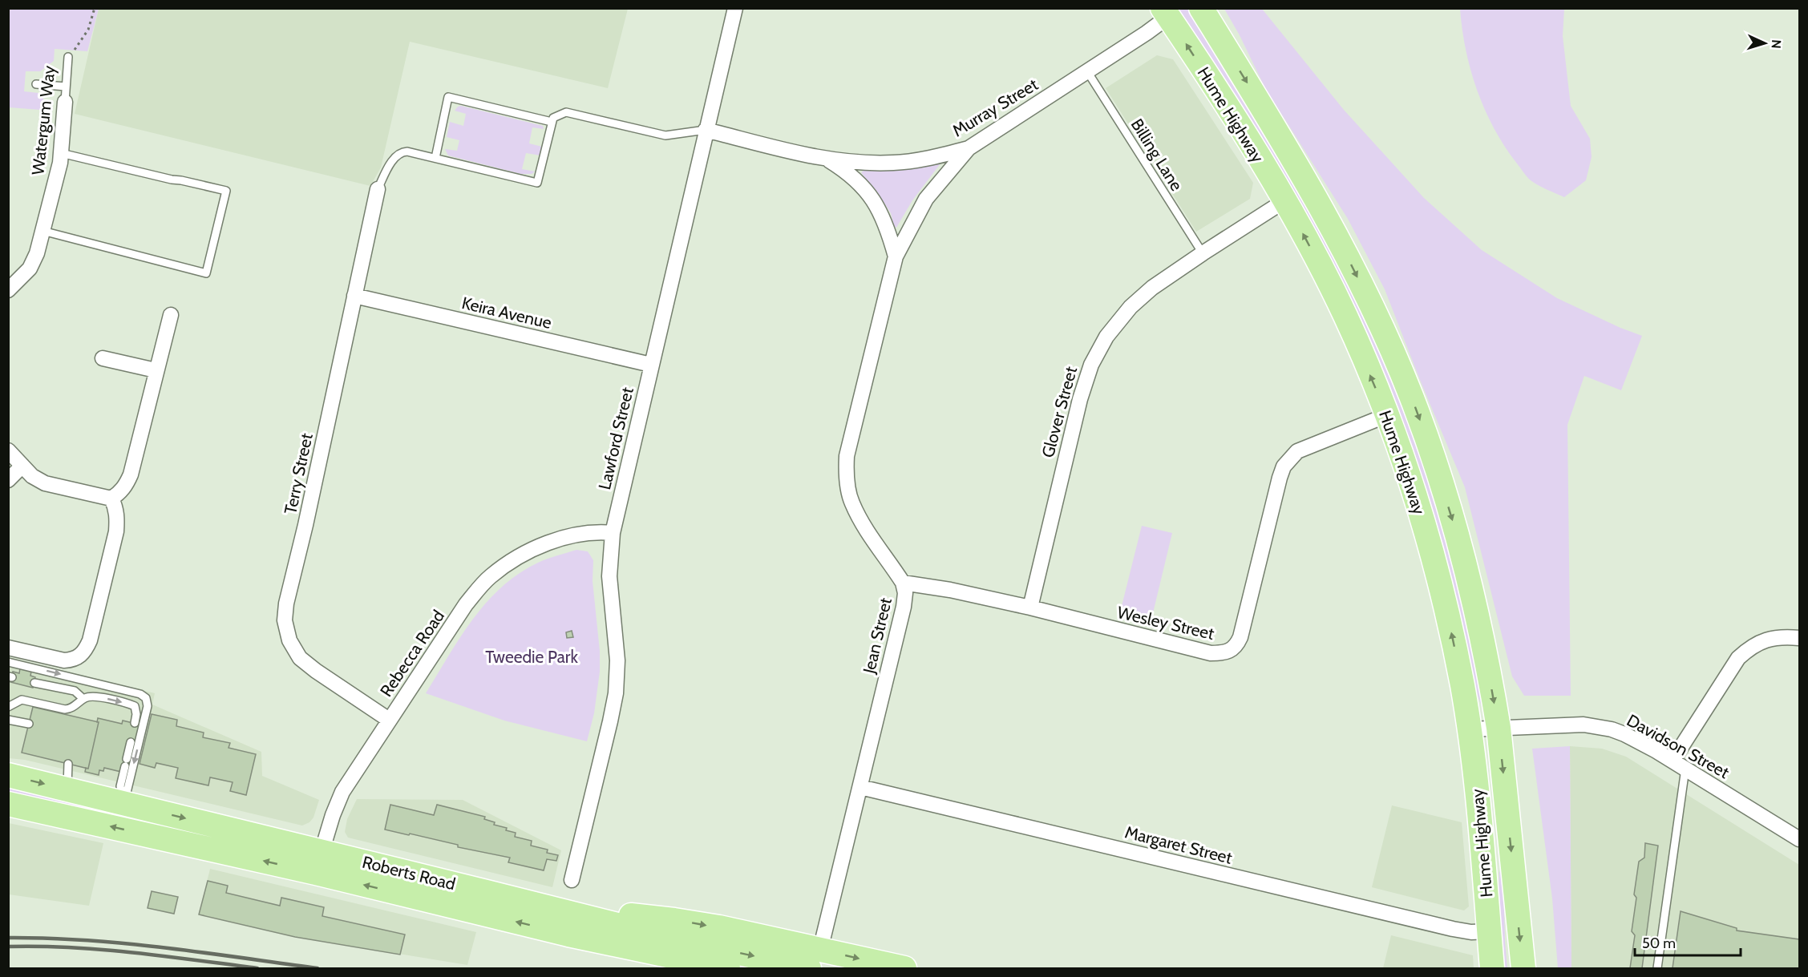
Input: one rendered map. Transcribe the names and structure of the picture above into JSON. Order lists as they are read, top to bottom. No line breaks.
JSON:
{"streets":{"highway":["Hume Highway","Roberts Road"],"street":["Murray Street","Watergum Way","Keira Avenue","Glover Street","Lawford Street","Terry Street","Wesley Street","Jean Street","Rebecca Road","Davidson Street","Margaret Street"],"lane":["Billing Lane"]},"crossings":[["Murray Street","Hume Highway"],["Murray Street","Billing Lane"],["Murray Street","Lawford Street"],["Murray Street","Jean Street"],["Hume Highway","Glover Street"],["Hume Highway","Wesley Street"],["Hume Highway","Davidson Street"],["Hume Highway","Margaret Street"],["Billing Lane","Glover Street"],["Keira Avenue","Lawford Street"],["Keira Avenue","Terry Street"],["Glover Street","Wesley Street"],["Lawford Street","Rebecca Road"],["Terry Street","Rebecca Road"],["Wesley Street","Jean Street"],["Jean Street","Margaret Street"],["Jean Street","Roberts Road"],["Rebecca Road","Roberts Road"]],"parks":["Tweedie Park"],"scale_bar":"50 m","north":"right"}
